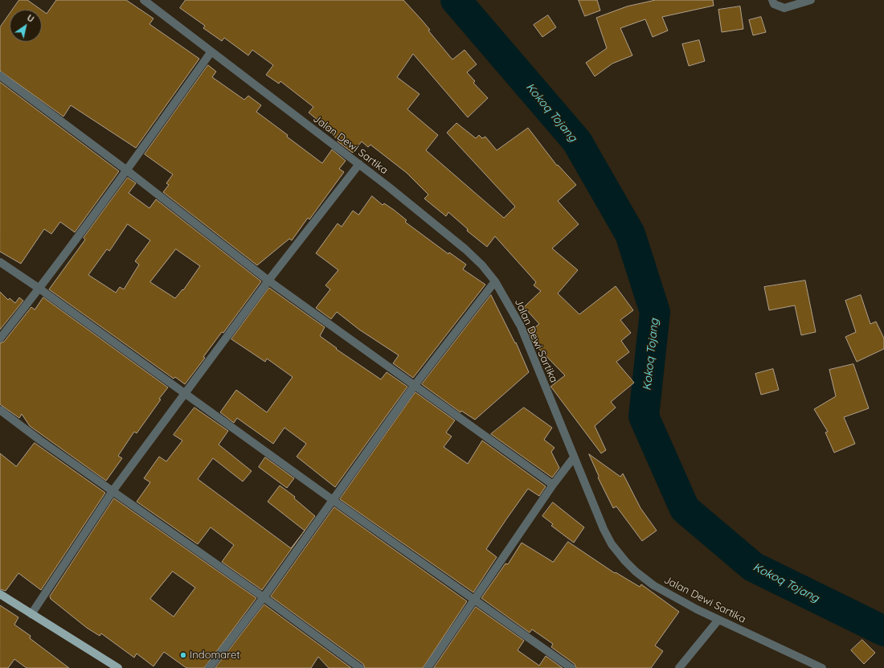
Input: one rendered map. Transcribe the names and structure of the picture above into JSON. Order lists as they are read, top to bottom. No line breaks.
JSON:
{"streets":{"street":["Jalan Dewi Sartika"]},"water":["Kokoq Tojang"],"places":["Indomaret"],"north":"top right"}
